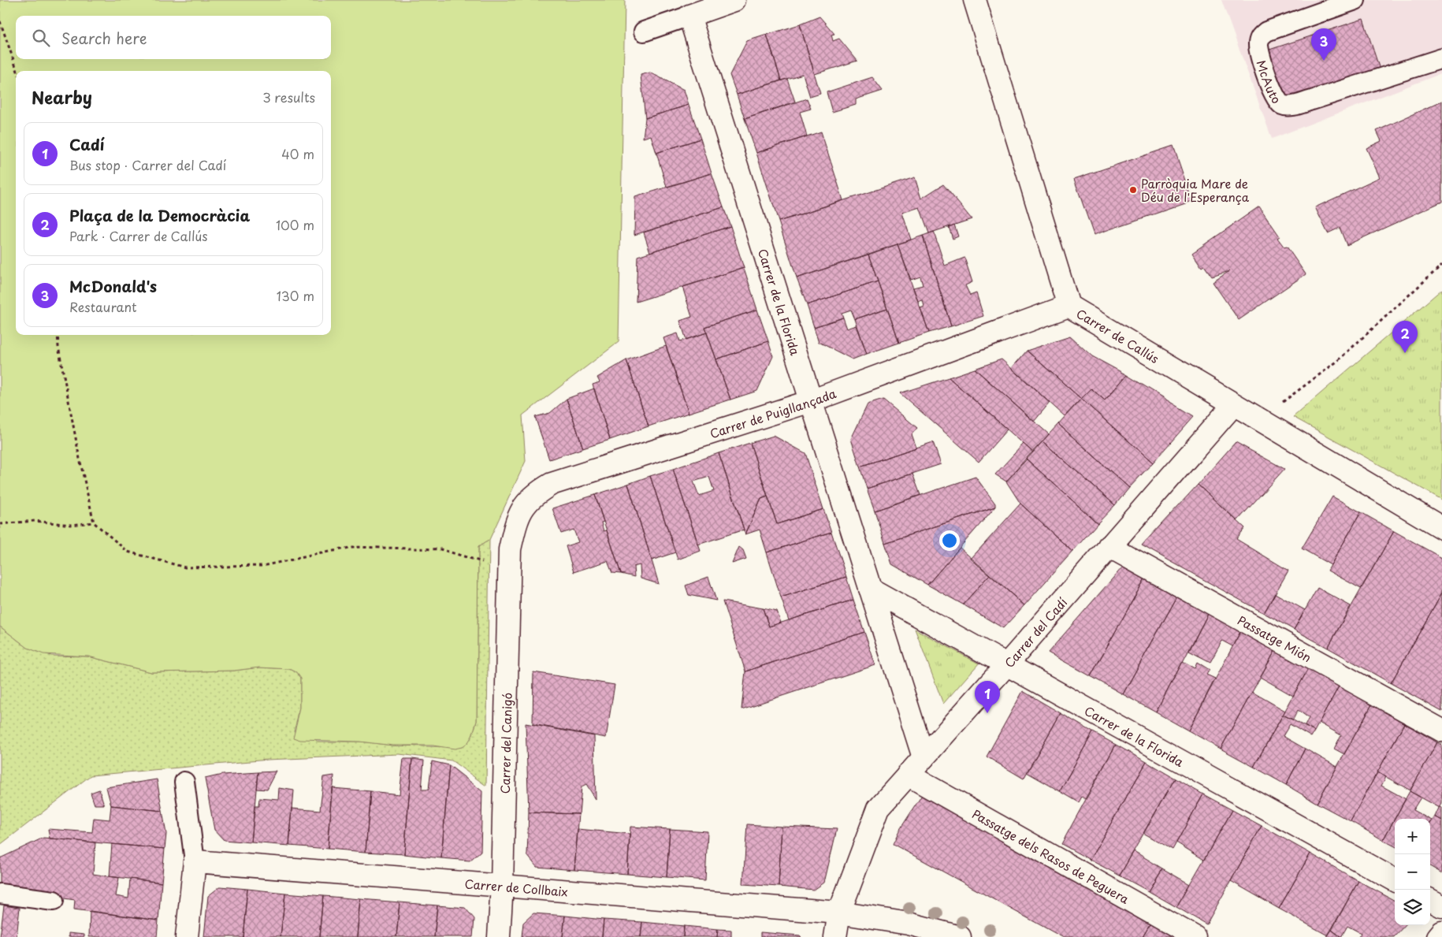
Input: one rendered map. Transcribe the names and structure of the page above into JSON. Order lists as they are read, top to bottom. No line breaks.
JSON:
{"streets":{"street":["Carrer de la Florida","Carrer de Callús","Carrer de Puigllançada","Carrer del Cadí","Passatge Mión","Carrer del Canigó","Passatge dels Rasos de Peguera","Carrer de Collbaix"],"lane":["McAuto"]},"crossings":[["Carrer de la Florida","Carrer de Puigllançada"],["Carrer de la Florida","Carrer del Cadí"],["Carrer de Callús","Carrer de Puigllançada"],["Carrer de Callús","Carrer del Cadí"],["Carrer de Puigllançada","Carrer del Canigó"],["Carrer del Cadí","Passatge Mión"],["Carrer del Cadí","Passatge dels Rasos de Peguera"],["Carrer del Cadí","Carrer de Collbaix"],["Carrer del Canigó","Carrer de Collbaix"]],"places":["Parròquia Mare de Déu de l'Esperança"],"page":{"search":"Search here","pins":["3","2","1"],"heading":["Nearby","3 results"],"list":[{"mark":"1","name":"Cadí","note":"Bus stop · Carrer del Cadí","value":"40 m"},{"mark":"2","name":"Plaça de la Democràcia","note":"Park · Carrer de Callús","value":"100 m"},{"mark":"3","name":"McDonald's","note":"Restaurant","value":"130 m"}],"map_buttons":["+","−"]}}
